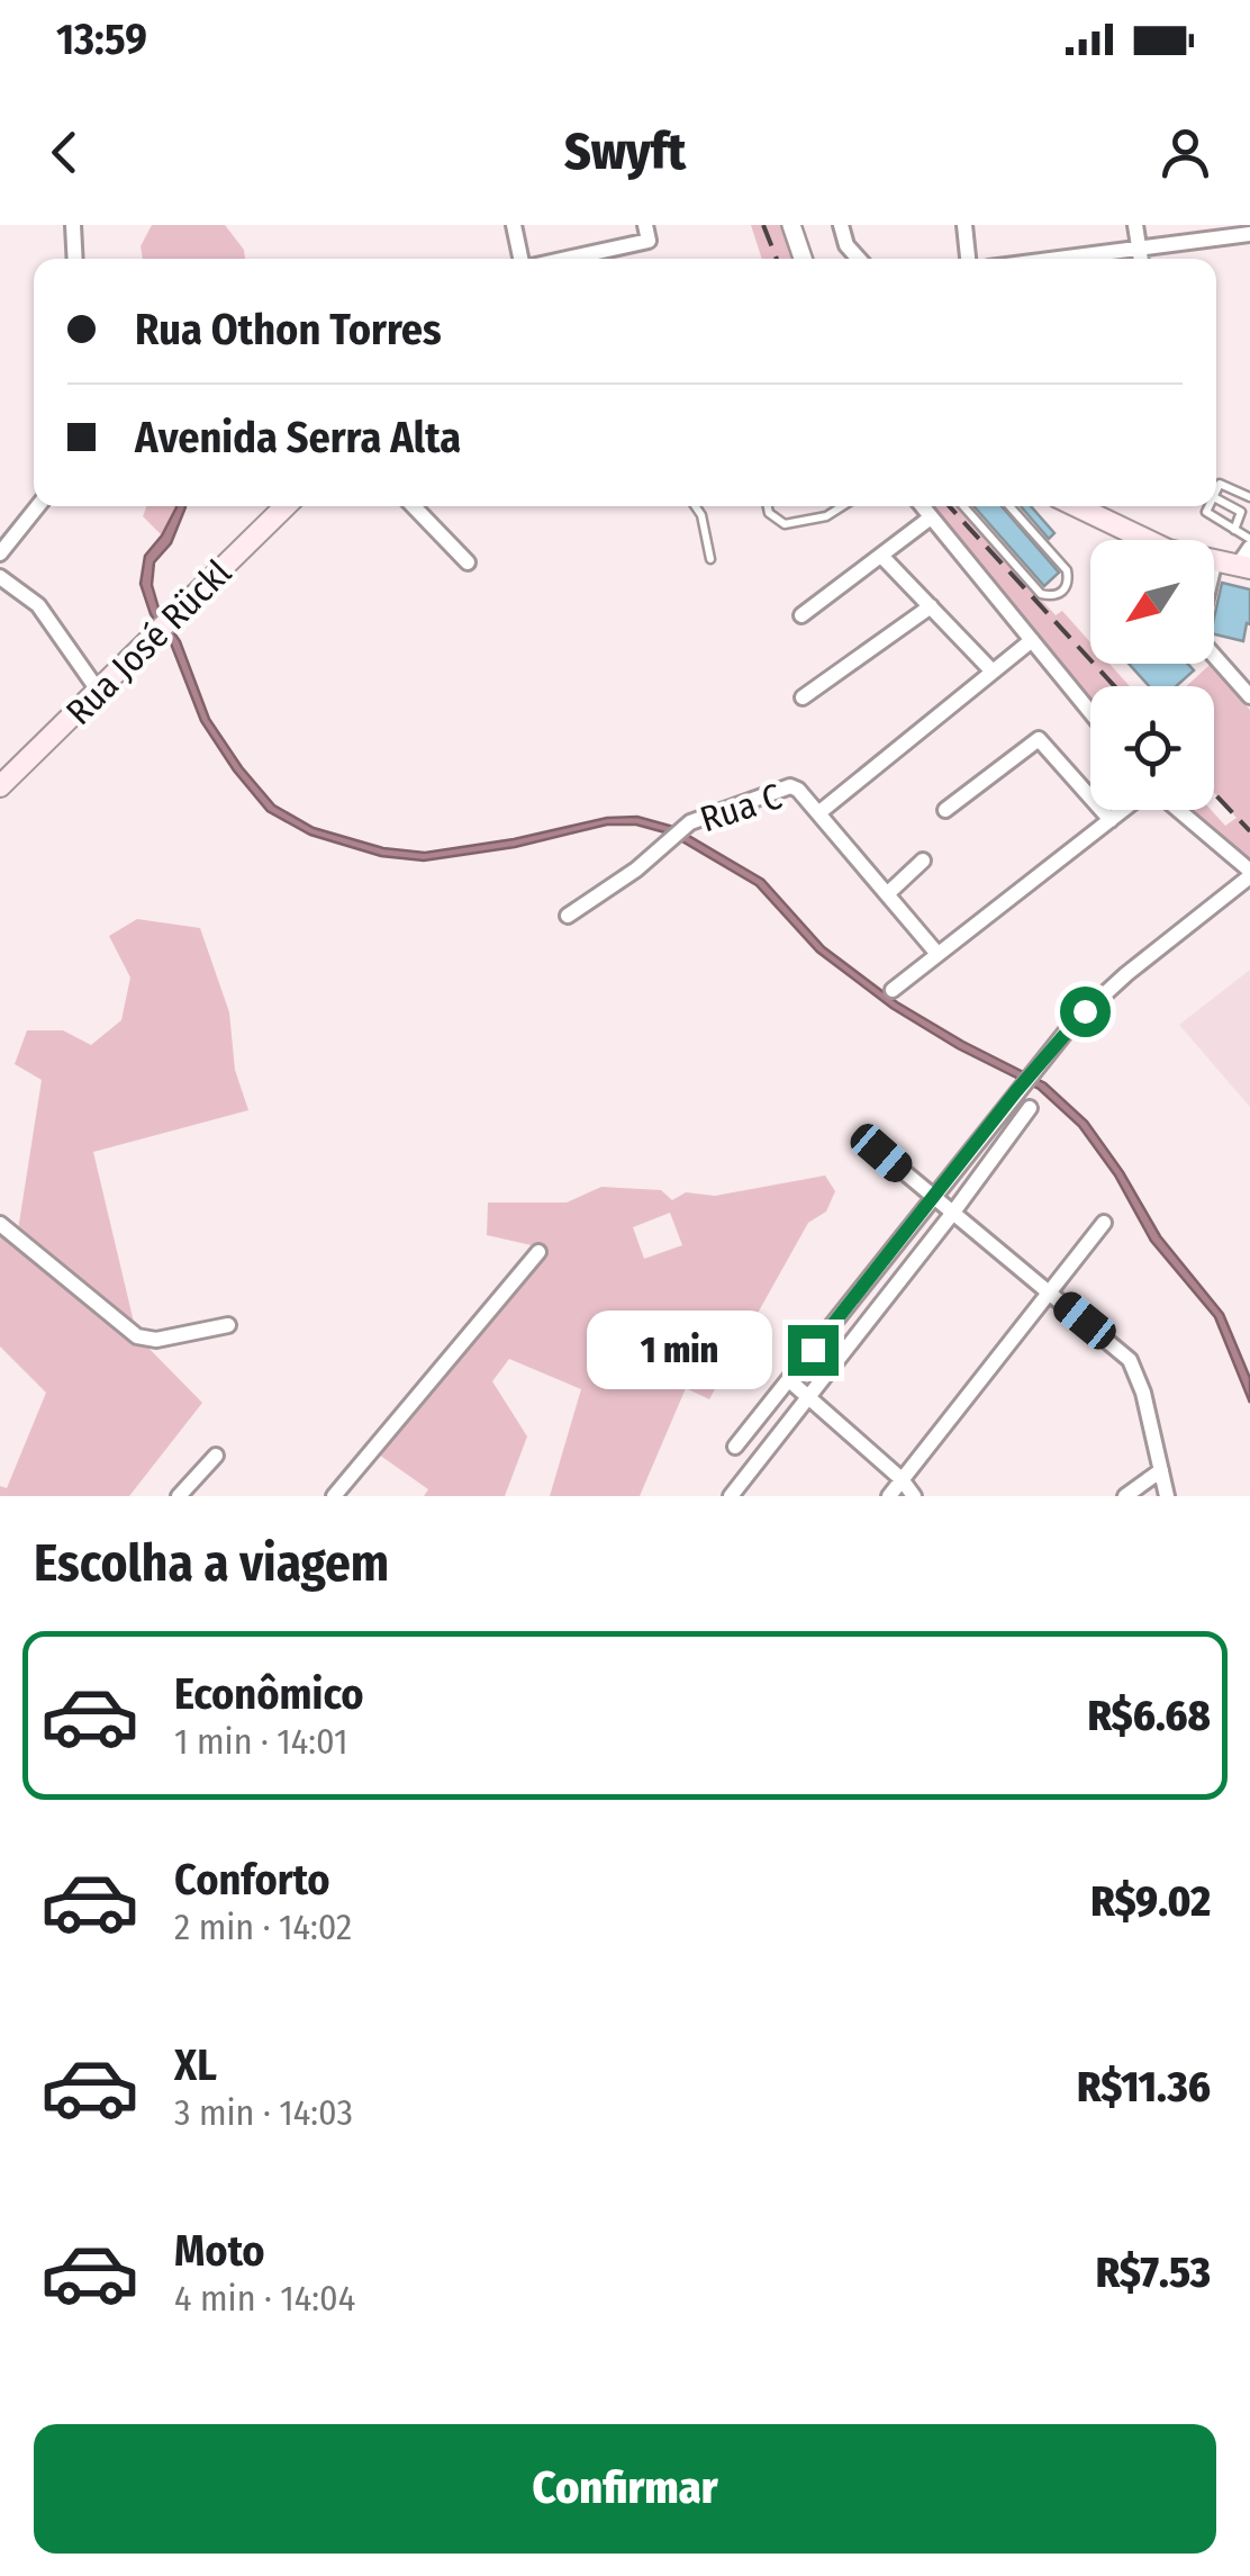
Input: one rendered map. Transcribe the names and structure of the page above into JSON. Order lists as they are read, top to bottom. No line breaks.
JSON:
{"streets":{"main road":["Rua José Rückl"],"street":["Rua C"]},"north":"bottom left","page":{"status":"13:59","header":"Swyft","banner":["Rua Othon Torres","Avenida Serra Alta"],"bubble":"1 min","heading":"Escolha a viagem","list":[{"name":"Econômico","note":"1 min · 14:01","value":"R$6.68"},{"name":"Conforto","note":"2 min · 14:02","value":"R$9.02"},{"name":"XL","note":"3 min · 14:03","value":"R$11.36"},{"name":"Moto","note":"4 min · 14:04","value":"R$7.53"}],"buttons":"Confirmar"}}
